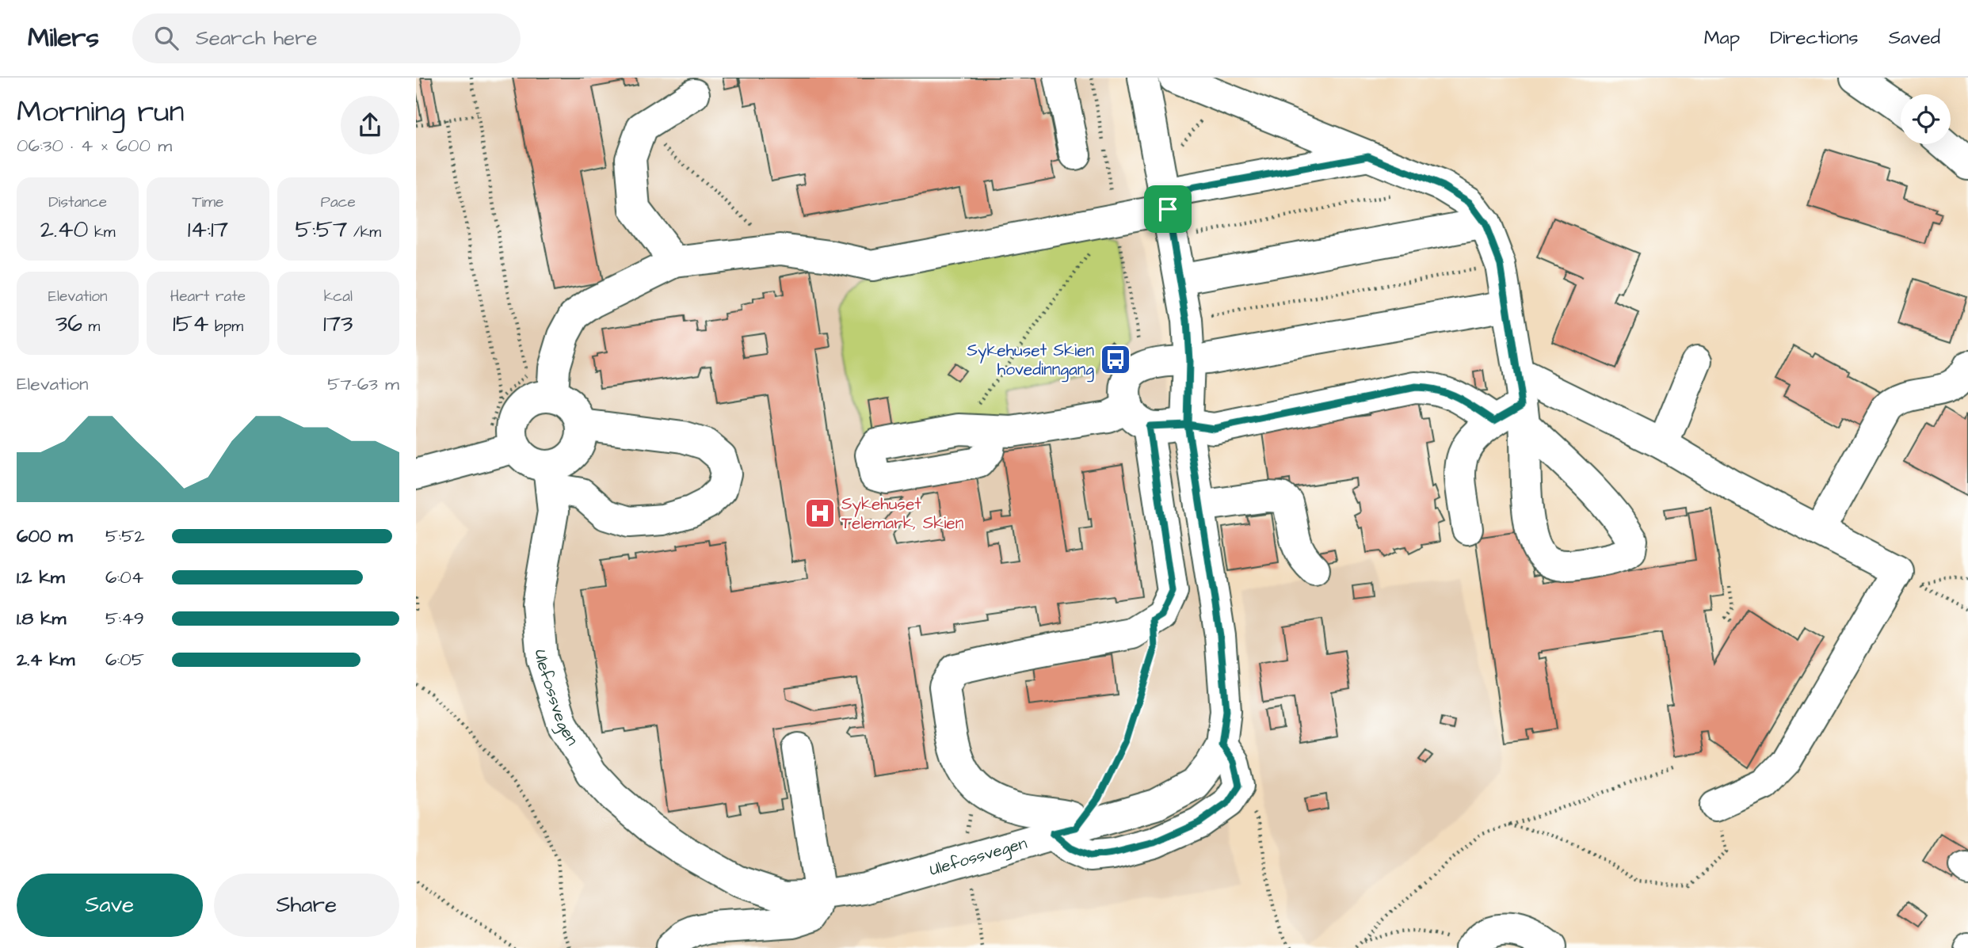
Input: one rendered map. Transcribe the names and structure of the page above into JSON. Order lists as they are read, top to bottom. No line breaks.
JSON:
{"streets":{"street":["Ulefossvegen"]},"places":{"bus stop":["Sykehuset Skien hovedinngang"],"hospital":["Sykehuset Telemark, Skien"]},"page":{"header":"Milers","search":"Search here","nav":["Map","Directions","Saved"],"heading":["Morning run","06:30 · 4 × 600 m"],"stats":[["Distance","2.40 km"],["Time","14:17"],["Pace","5:57 /km"],["Elevation","36 m"],["Heart rate","154 bpm"],["kcal","173"]],"chart":["Elevation","57–63 m"],"list":[{"name":"600 m","note":"5:52"},{"name":"1.2 km","note":"6:04"},{"name":"1.8 km","note":"5:49"},{"name":"2.4 km","note":"6:05"}],"buttons":["Save","Share"]}}
